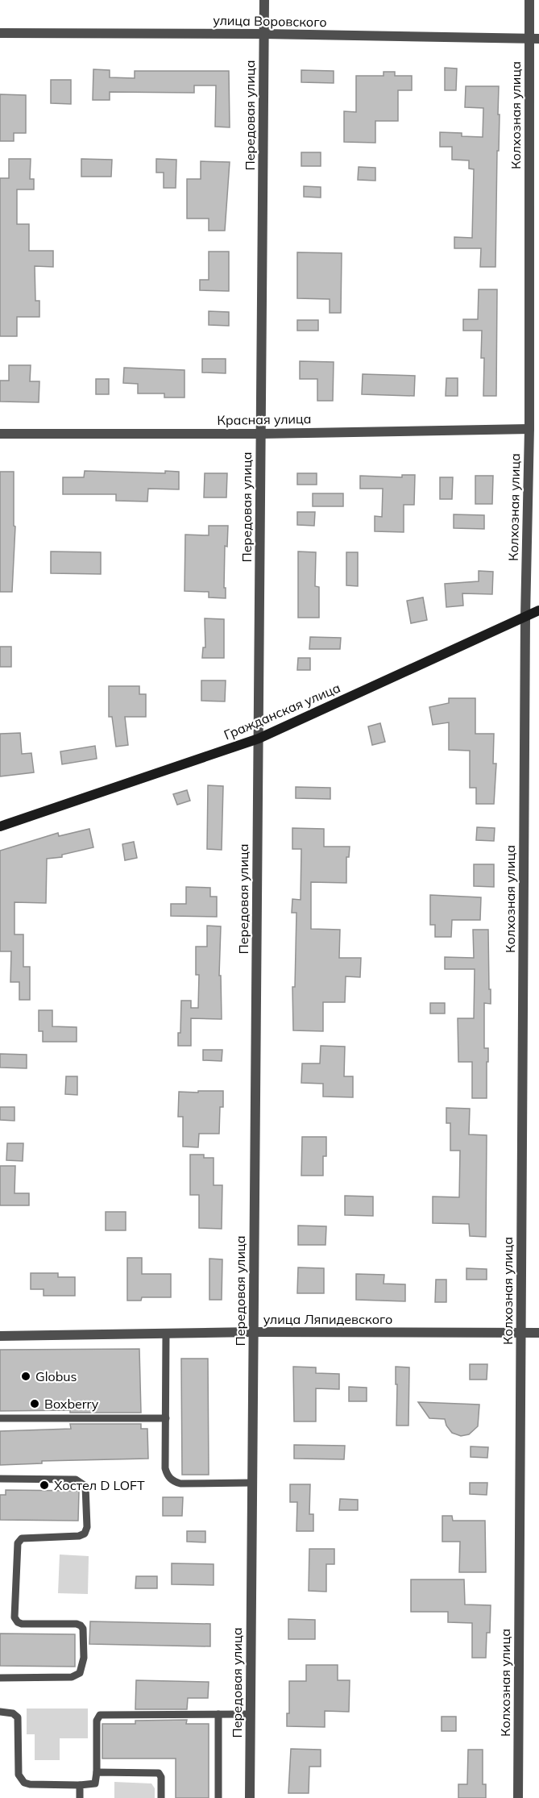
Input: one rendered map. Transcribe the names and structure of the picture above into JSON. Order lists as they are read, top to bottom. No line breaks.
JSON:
{"streets":{"main road":["Гражданская улица"],"street":["улица Воровского","Передовая улица","Колхозная улица","Красная улица","улица Ляпидевского"]},"crossings":[["улица Воровского","Передовая улица"],["улица Воровского","Колхозная улица"],["Передовая улица","Красная улица"],["Передовая улица","Гражданская улица"],["Передовая улица","улица Ляпидевского"],["Колхозная улица","Красная улица"],["Колхозная улица","Гражданская улица"],["Колхозная улица","улица Ляпидевского"]],"places":["Globus","Boxberry","Хостел D LOFT"]}
